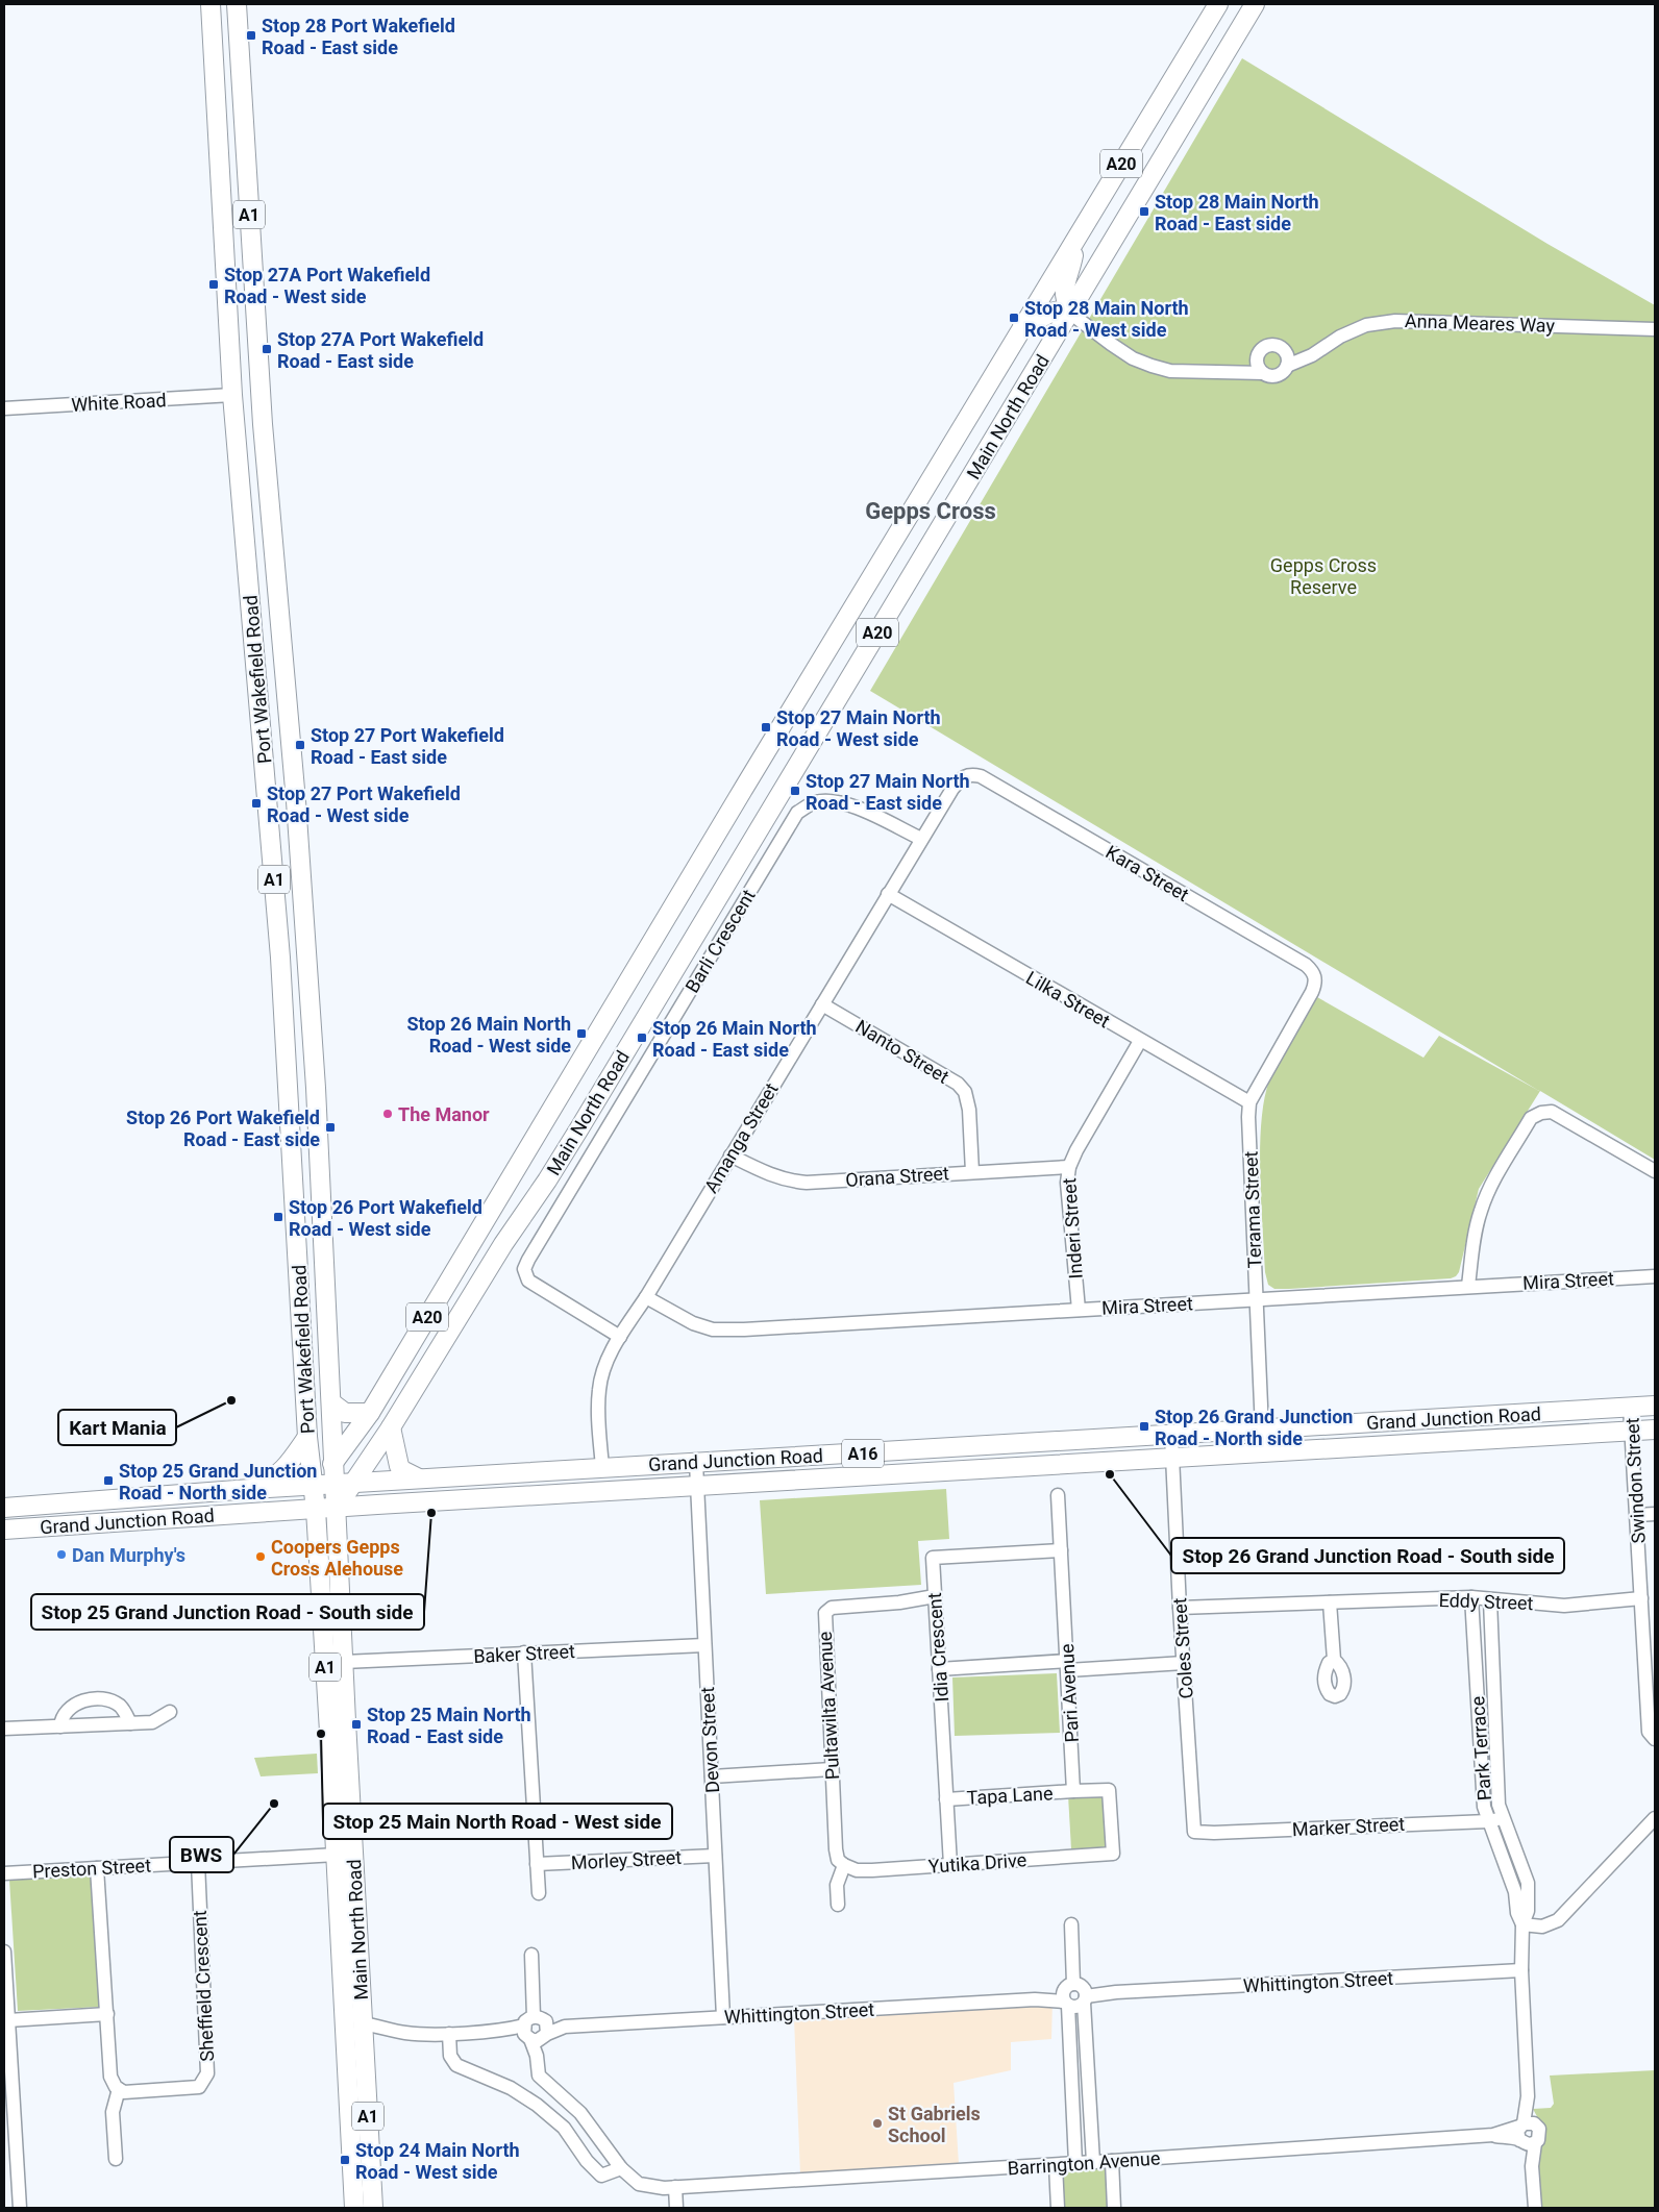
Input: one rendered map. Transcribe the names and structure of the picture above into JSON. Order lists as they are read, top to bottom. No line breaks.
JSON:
{"streets":{"highway":["A20","A1","Main North Road","Port Wakefield Road","Grand Junction Road","A16"],"street":["Anna Meares Way","White Road","Kara Street","Barli Crescent","Lilka Street","Nanto Street","Amanga Street","Orana Street","Terama Street","Inderi Street","Mira Street","Swindon Street","Eddy Street","Idia Crescent","Coles Street","Baker Street","Pari Avenue","Pultawilta Avenue","Devon Street","Park Terrace","Tapa Lane","Marker Street","Morley Street","Yutika Drive","Preston Street","Whittington Street","Sheffield Crescent","Barrington Avenue"]},"crossings":[["White Road","Port Wakefield Road"],["Main North Road","Port Wakefield Road"],["Main North Road","Grand Junction Road"],["Main North Road","Baker Street"],["Main North Road","Preston Street"],["Port Wakefield Road","Grand Junction Road"],["Kara Street","Amanga Street"],["Kara Street","Terama Street"],["Barli Crescent","Amanga Street"],["Lilka Street","Amanga Street"],["Lilka Street","Terama Street"],["Lilka Street","Inderi Street"],["Nanto Street","Amanga Street"],["Nanto Street","Orana Street"],["Amanga Street","Orana Street"],["Amanga Street","Mira Street"],["Amanga Street","Grand Junction Road"],["Orana Street","Inderi Street"],["Terama Street","Mira Street"],["Terama Street","Grand Junction Road"],["Inderi Street","Mira Street"],["Grand Junction Road","Swindon Street"],["Grand Junction Road","Coles Street"],["Grand Junction Road","Devon Street"],["Swindon Street","Eddy Street"],["Eddy Street","Coles Street"],["Eddy Street","Park Terrace"],["Idia Crescent","Pari Avenue"],["Idia Crescent","Pultawilta Avenue"],["Idia Crescent","Tapa Lane"],["Idia Crescent","Yutika Drive"],["Coles Street","Marker Street"],["Baker Street","Devon Street"],["Pari Avenue","Tapa Lane"],["Pari Avenue","Yutika Drive"],["Pultawilta Avenue","Yutika Drive"],["Devon Street","Morley Street"],["Devon Street","Whittington Street"],["Park Terrace","Marker Street"],["Park Terrace","Whittington Street"],["Park Terrace","Barrington Avenue"],["Tapa Lane","Yutika Drive"],["Preston Street","Sheffield Crescent"],["Whittington Street","Barrington Avenue"]],"districts":["Gepps Cross"],"parks":["Gepps Cross Reserve"],"places":{"transit":["Stop 28 Port Wakefield Road - East side","Stop 28 Main North Road - East side","Stop 27A Port Wakefield Road - West side","Stop 28 Main North Road - West side","Stop 27A Port Wakefield Road - East side","Stop 27 Main North Road - West side","Stop 27 Port Wakefield Road - East side","Stop 27 Main North Road - East side","Stop 27 Port Wakefield Road - West side","Stop 26 Main North Road - West side","Stop 26 Main North Road - East side","Stop 26 Port Wakefield Road - East side","Stop 26 Port Wakefield Road - West side","Stop 26 Grand Junction Road - North side","Stop 25 Grand Junction Road - North side","Stop 25 Main North Road - East side","Stop 24 Main North Road - West side"],"other":["The Manor","Kart Mania","Stop 26 Grand Junction Road - South side","Stop 25 Grand Junction Road - South side","Dan Murphy's","Coopers Gepps Cross Alehouse","Stop 25 Main North Road - West side","BWS","St Gabriels School"]}}
